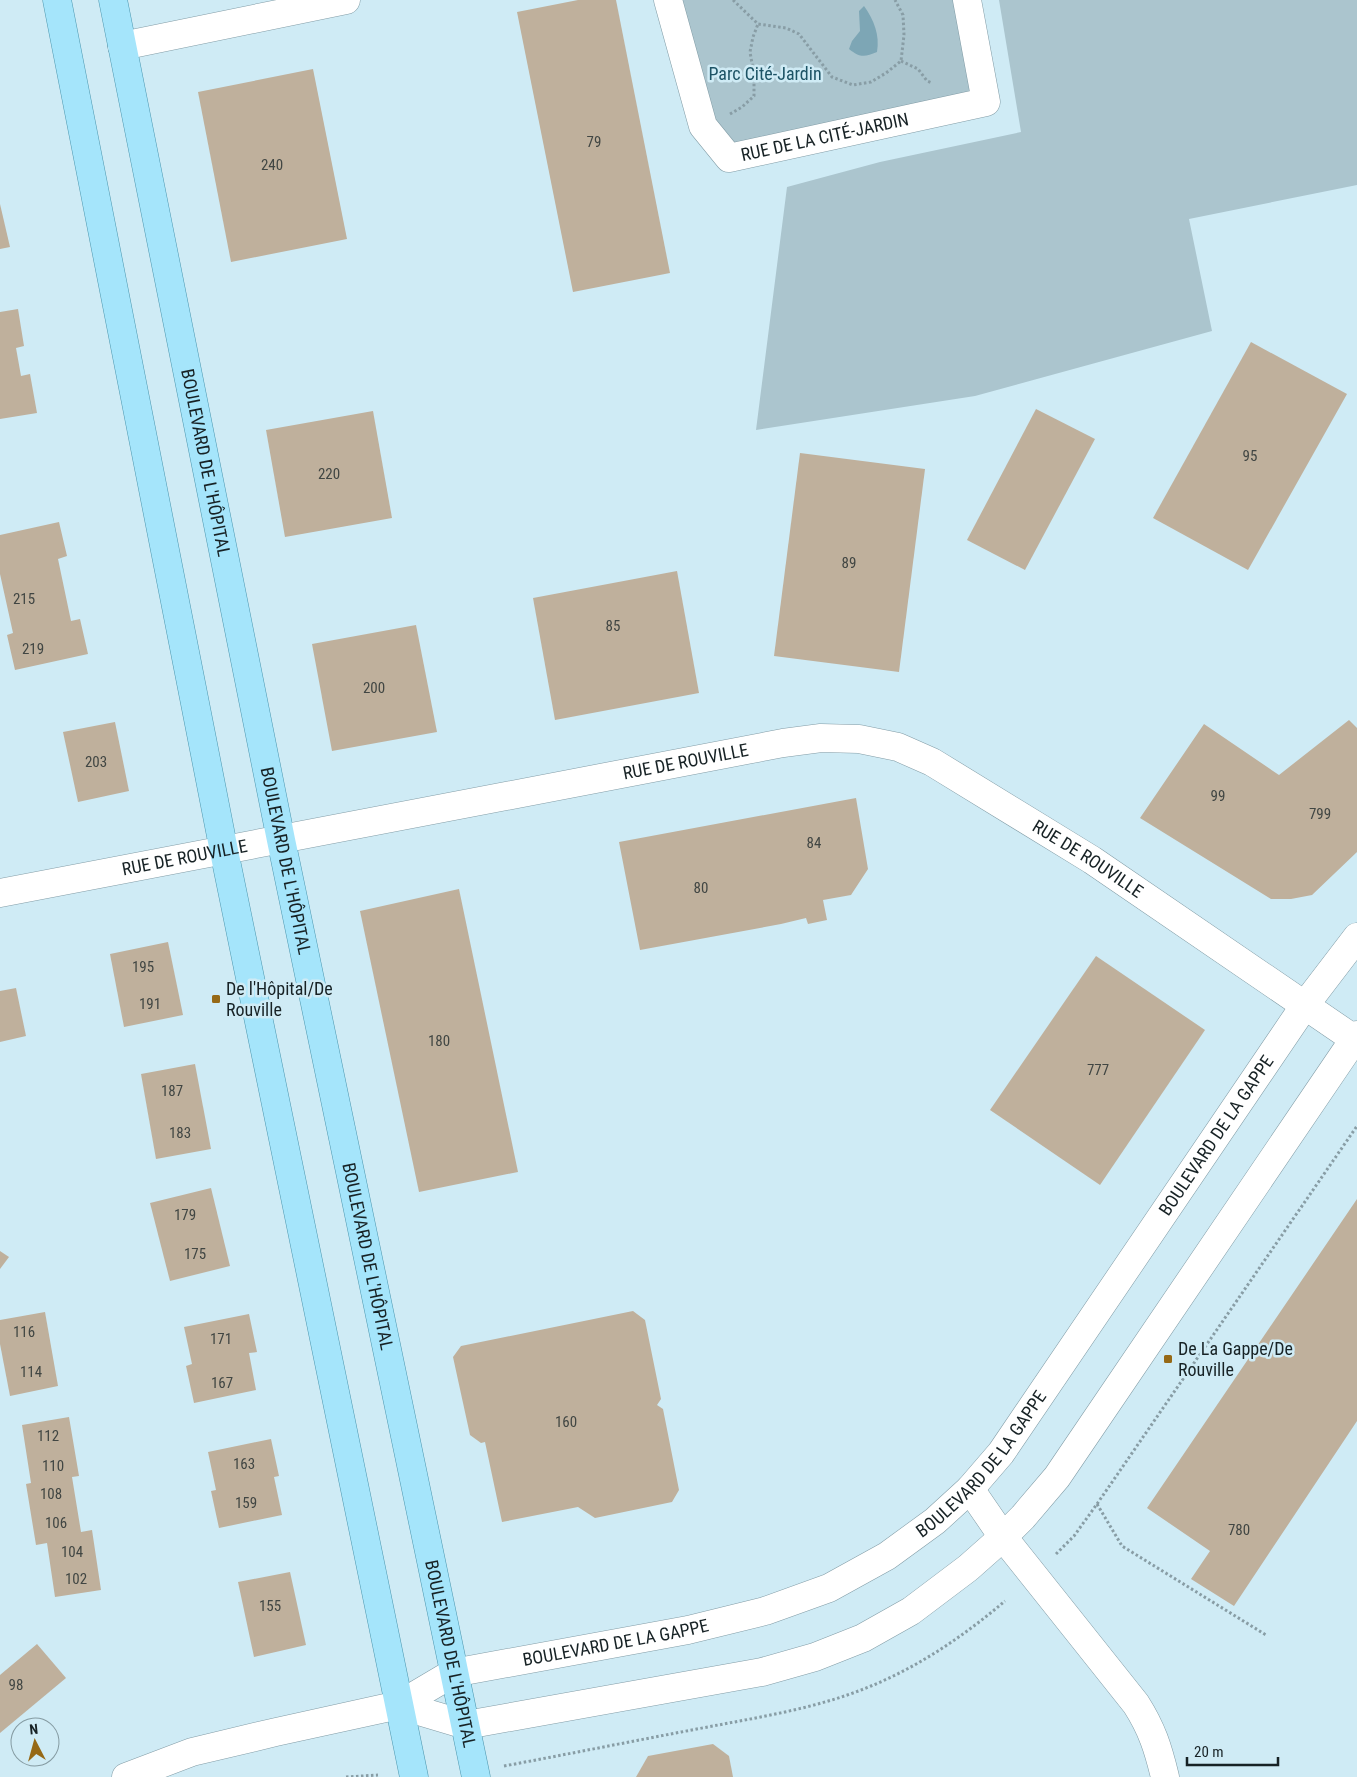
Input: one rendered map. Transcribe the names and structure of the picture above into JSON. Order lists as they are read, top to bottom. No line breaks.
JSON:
{"streets":{"main road":["BOULEVARD DE L'HÔPITAL"],"street":["RUE DE LA CITÉ-JARDIN","RUE DE ROUVILLE","BOULEVARD DE LA GAPPE"]},"crossings":[["BOULEVARD DE L'HÔPITAL","RUE DE ROUVILLE"],["BOULEVARD DE L'HÔPITAL","BOULEVARD DE LA GAPPE"],["RUE DE ROUVILLE","BOULEVARD DE LA GAPPE"]],"parks":["Parc Cité-Jardin"],"places":{"transit":["De l'Hôpital/De Rouville","De La Gappe/De Rouville"]},"house_numbers":["79","240","95","220","89","215","85","219","200","203","99","799","84","80","195","191","180","777","187","183","179","175","116","171","114","167","160","112","163","110","108","159","106","780","104","102","155","98"],"scale_bar":"20 m","north":"top"}
